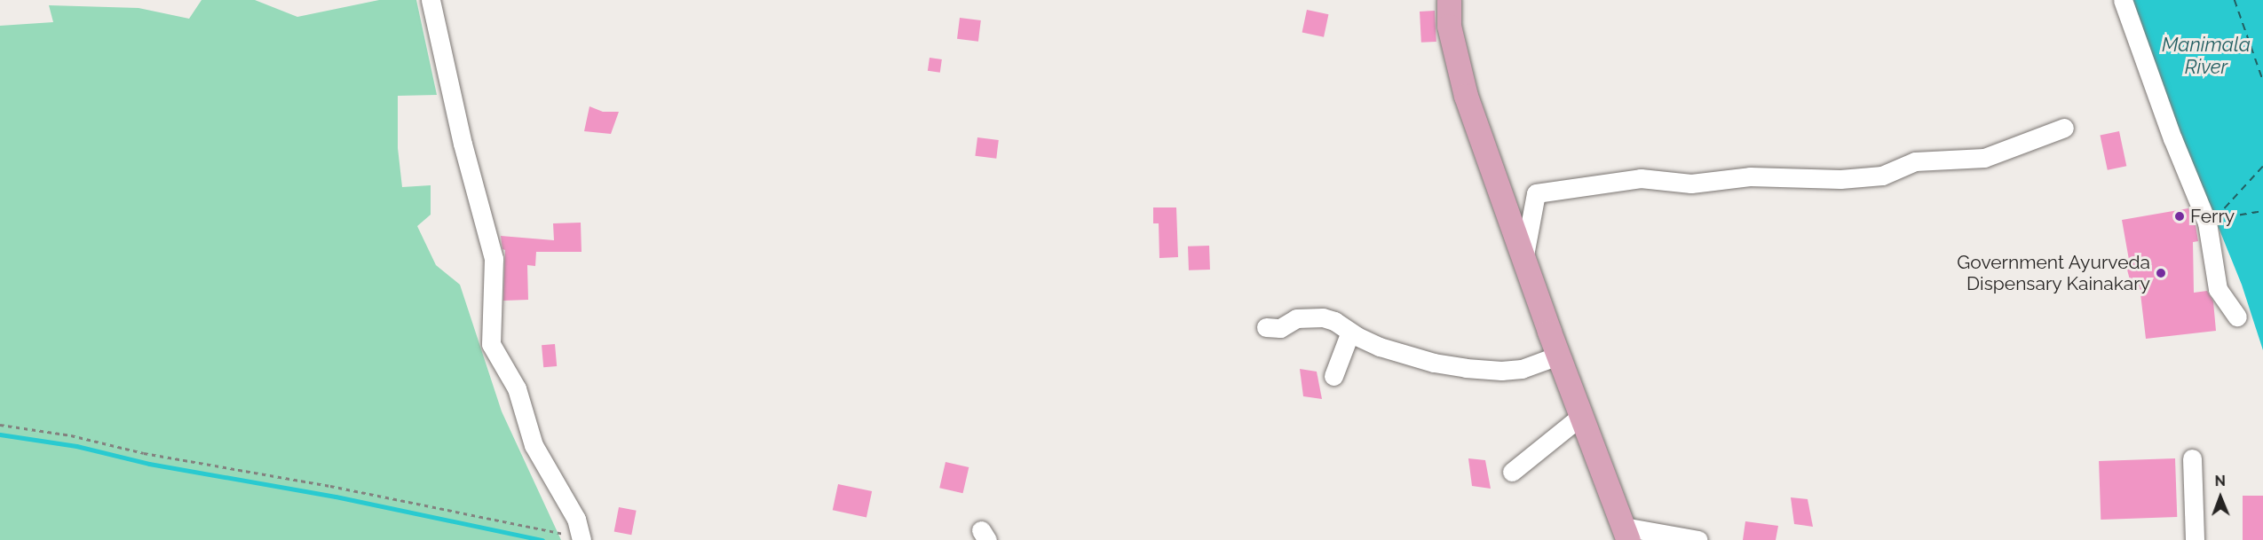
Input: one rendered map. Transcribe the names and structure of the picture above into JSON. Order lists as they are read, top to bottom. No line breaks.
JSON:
{"water":["Manimala River"],"places":["Ferry","Government Ayurveda Dispensary Kainakary"],"north":"top"}
